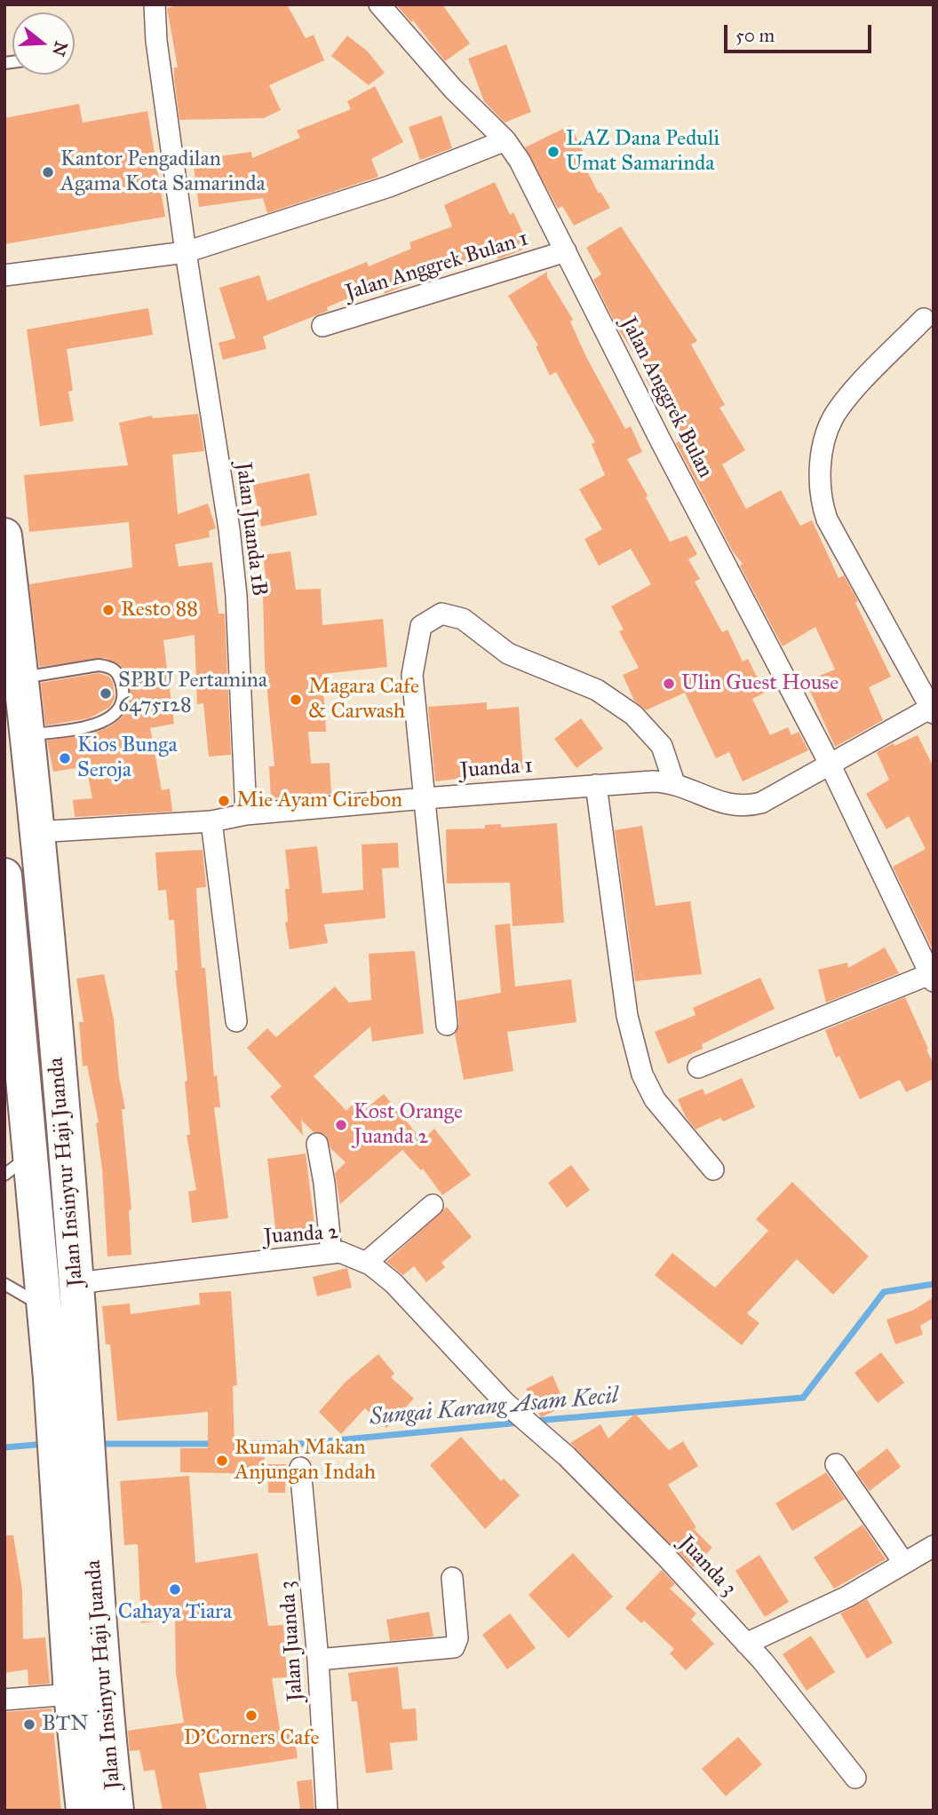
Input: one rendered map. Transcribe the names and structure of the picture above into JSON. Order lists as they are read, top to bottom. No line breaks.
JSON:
{"streets":{"highway":["Jalan Insinyur Haji Juanda"],"street":["Jalan Anggrek Bulan 1","Jalan Anggrek Bulan","Jalan Juanda 1B","Juanda 1","Juanda 2","Juanda 3","Jalan Juanda 3"]},"crossings":[["Jalan Anggrek Bulan 1","Jalan Anggrek Bulan"],["Jalan Anggrek Bulan","Juanda 1"],["Jalan Juanda 1B","Juanda 1"],["Juanda 1","Jalan Insinyur Haji Juanda"],["Jalan Insinyur Haji Juanda","Juanda 2"],["Juanda 2","Juanda 3"]],"water":["Sungai Karang Asam Kecil"],"places":["LAZ Dana Peduli Umat Samarinda","Kantor Pengadilan Agama Kota Samarinda","Resto 88","Ulin Guest House","SPBU Pertamina 6475128","Magara Cafe & Carwash","Kios Bunga Seroja","Mie Ayam Cirebon","Kost Orange Juanda 2","Rumah Makan Anjungan Indah","Cahaya Tiara","D'Corners Cafe","BTN"],"scale_bar":"50 m","north":"right"}
